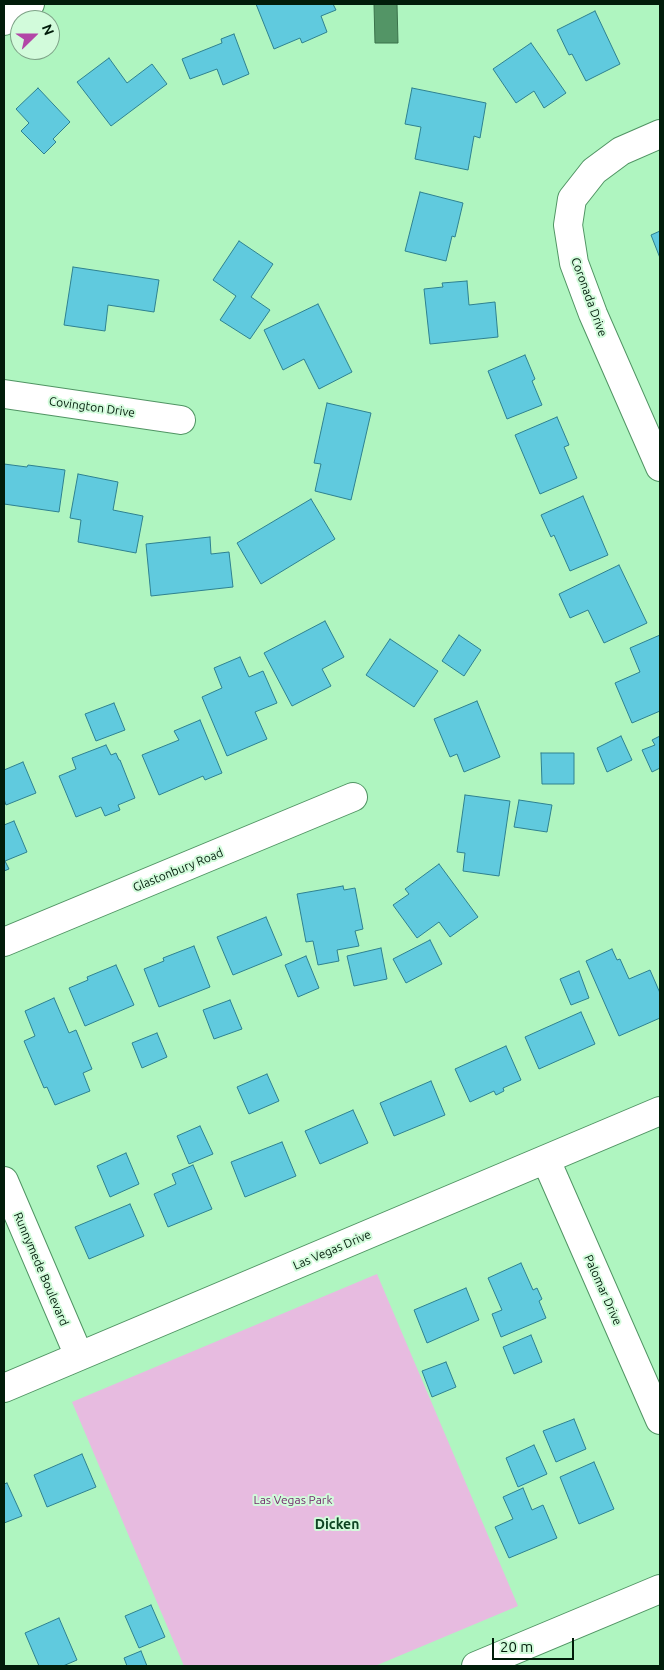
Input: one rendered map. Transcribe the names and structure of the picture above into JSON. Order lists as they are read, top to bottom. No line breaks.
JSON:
{"streets":{"street":["Coronada Drive","Covington Drive","Glastonbury Road","Las Vegas Drive","Runnymede Boulevard","Palomar Drive"]},"crossings":[["Las Vegas Drive","Runnymede Boulevard"],["Las Vegas Drive","Palomar Drive"]],"districts":["Dicken"],"parks":["Las Vegas Park"],"scale_bar":"20 m","north":"right"}
